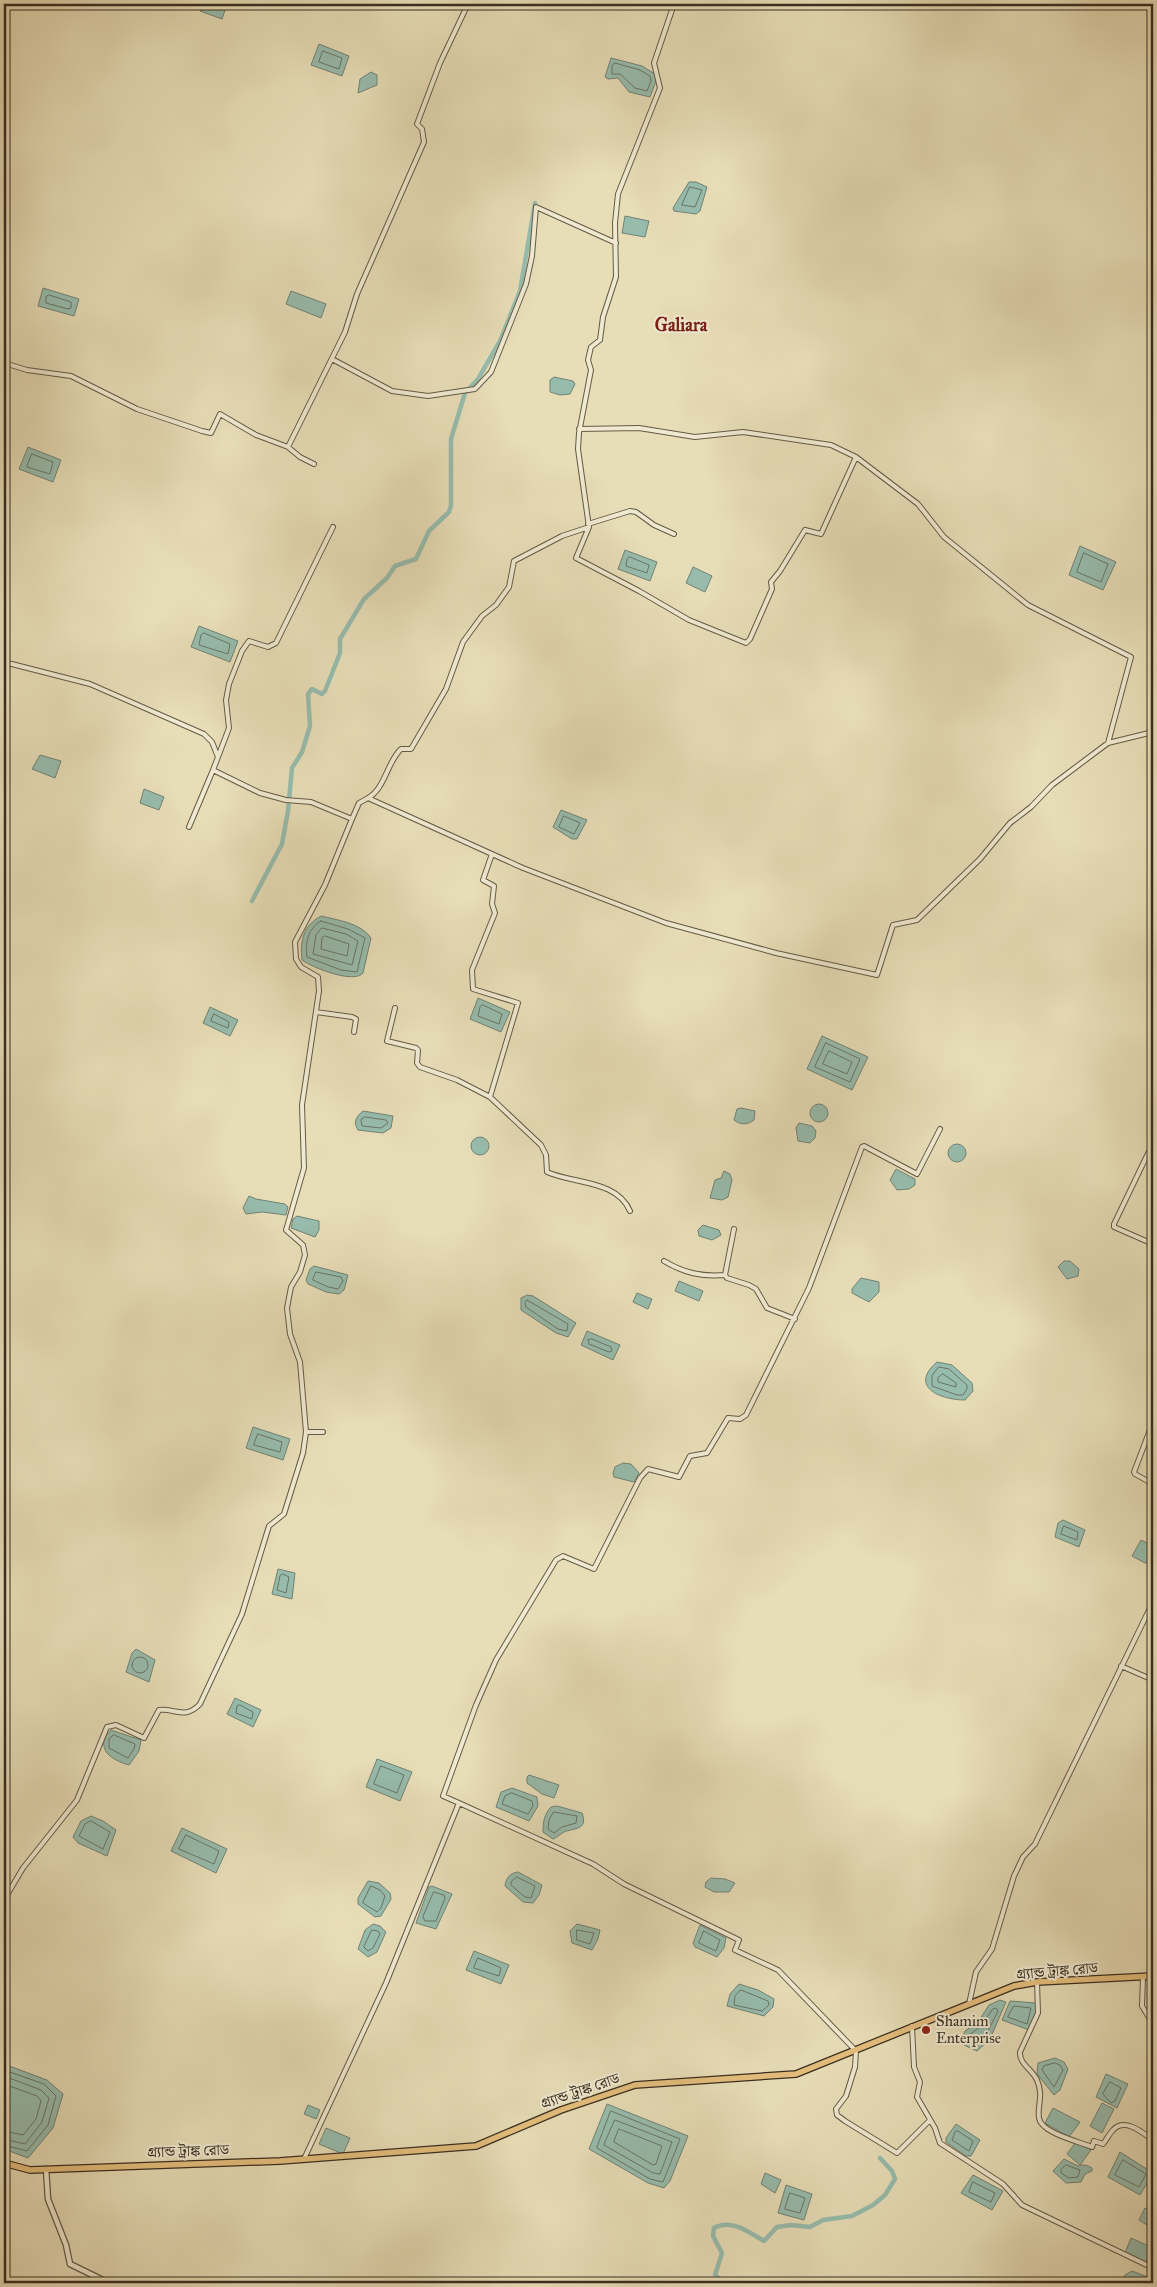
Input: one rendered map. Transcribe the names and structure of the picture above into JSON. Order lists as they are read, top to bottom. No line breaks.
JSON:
{"streets":{"highway":["গ্র্যান্ড ট্রাঙ্ক রোড"]},"districts":["Galiara"],"places":["Shamim Enterprise"]}
